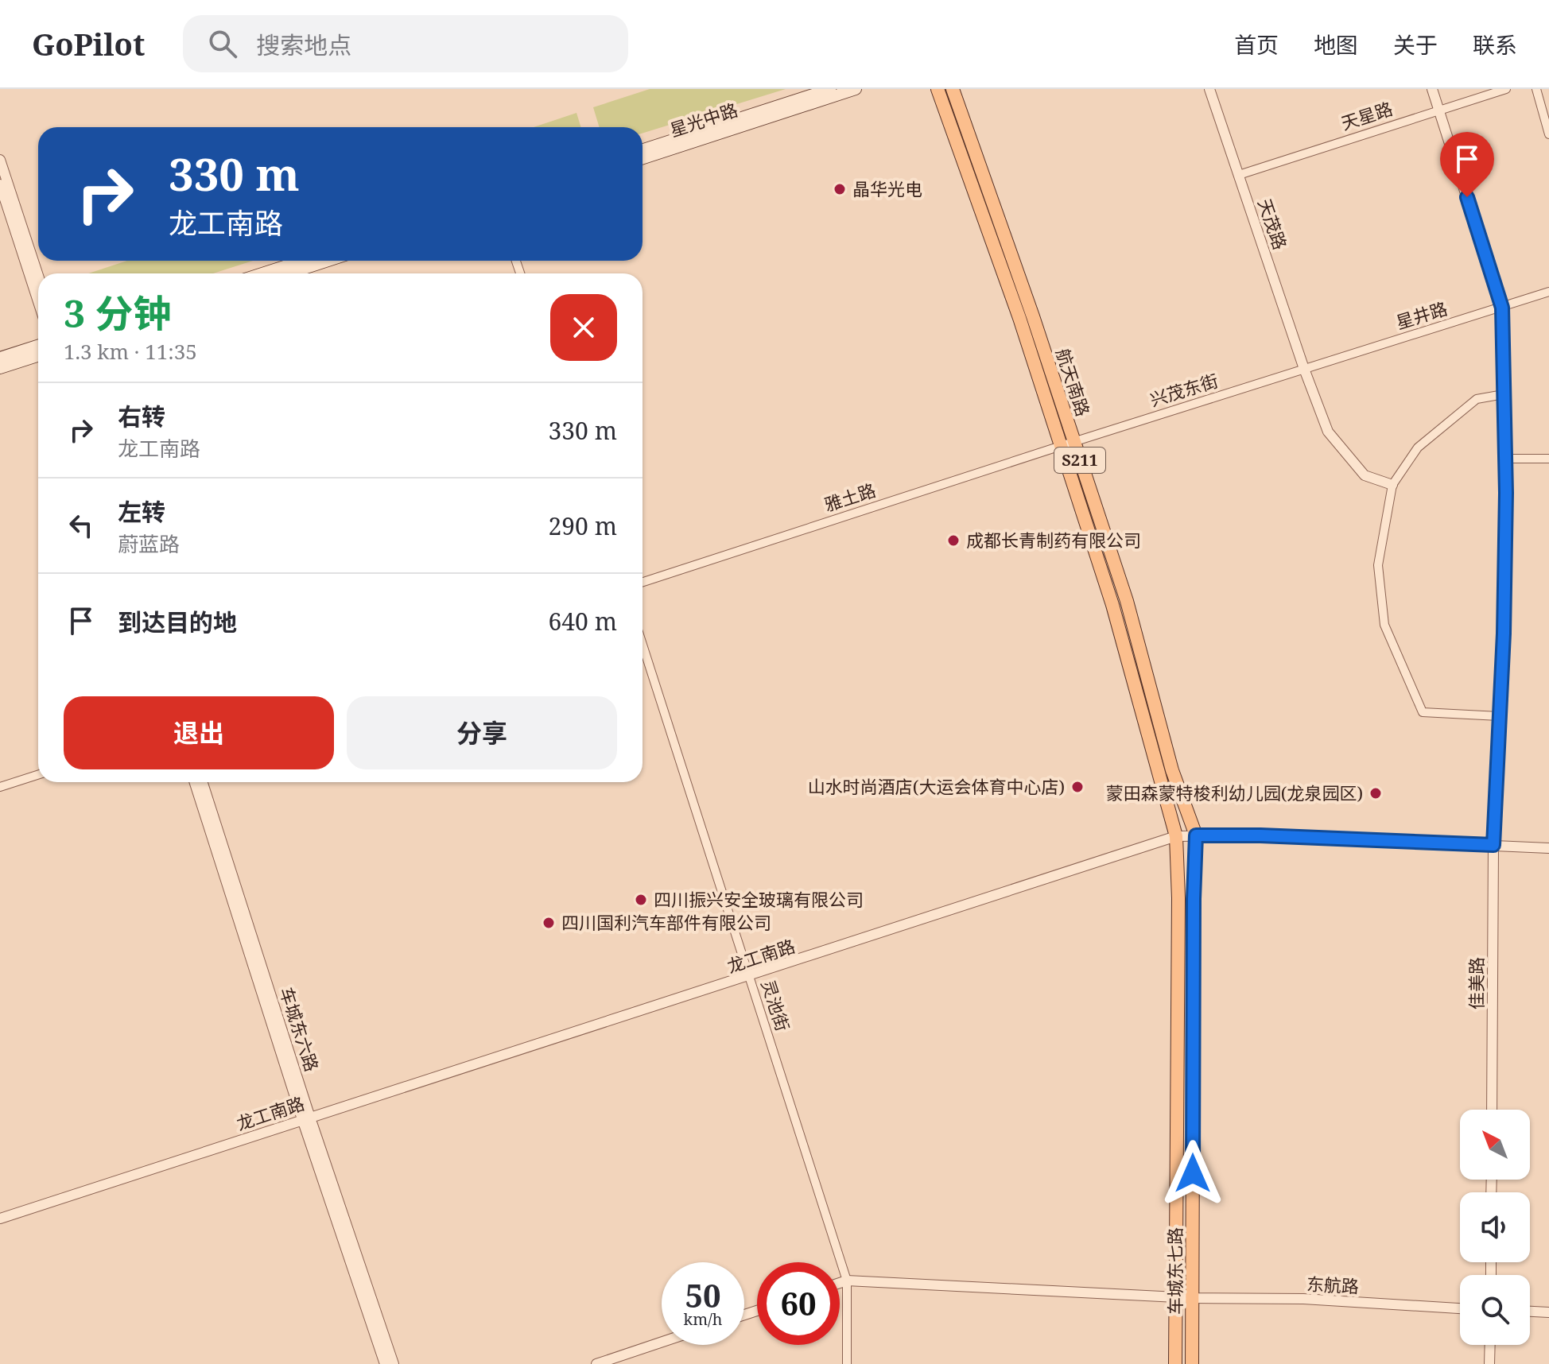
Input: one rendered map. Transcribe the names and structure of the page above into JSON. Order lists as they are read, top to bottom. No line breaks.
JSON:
{"streets":{"main road":["星光中路","航天南路","S211","车城东七路"],"street":["天星路","天茂路","星井路","兴茂东街","雅土路","龙工南路","佳美路","灵池街","车城东六路","东航路"]},"crossings":[["天星路","天茂路"],["天星路","佳美路"],["天茂路","星井路"],["天茂路","兴茂东街"],["星井路","兴茂东街"],["星井路","佳美路"],["航天南路","兴茂东街"],["航天南路","雅土路"],["航天南路","龙工南路"],["航天南路","车城东七路"],["兴茂东街","雅土路"],["龙工南路","佳美路"],["龙工南路","灵池街"],["龙工南路","车城东六路"],["龙工南路","车城东七路"],["灵池街","东航路"],["车城东七路","东航路"]],"places":["晶华光电","成都长青制药有限公司","山水时尚酒店(大运会体育中心店)","蒙田森蒙特梭利幼儿园(龙泉园区)","四川振兴安全玻璃有限公司","四川国利汽车部件有限公司"],"north":"top left","page":{"header":"GoPilot","search":"搜索地点","nav":["首页","地图","关于","联系"],"turn":["330 m","龙工南路"],"heading":["3 分钟","1.3 km · 11:35"],"list":[{"name":"右转","note":"龙工南路","value":"330 m"},{"name":"左转","note":"蔚蓝路","value":"290 m"},{"name":"到达目的地","value":"640 m"}],"buttons":["退出","分享"],"speed":"50 km/h","limit":"60"}}
